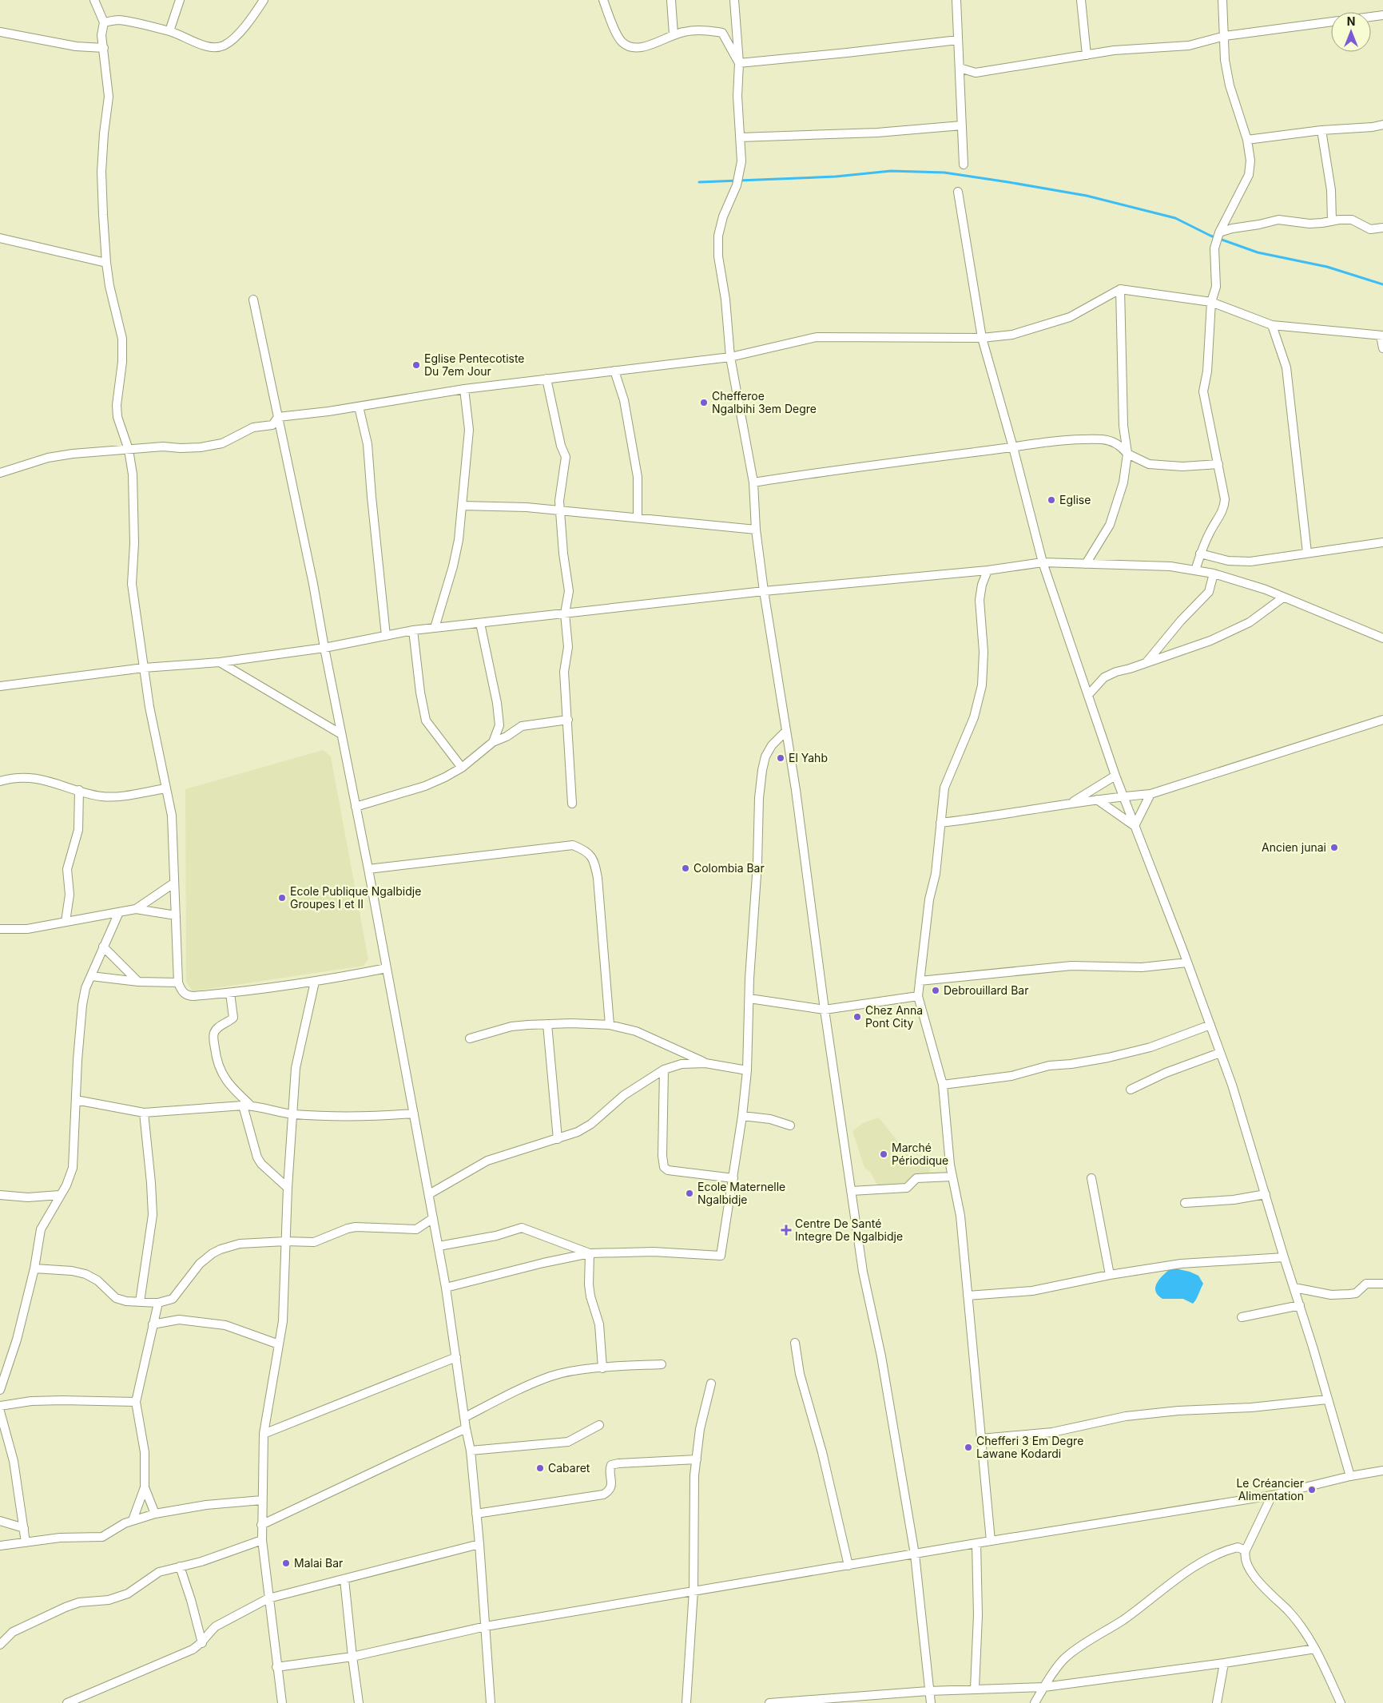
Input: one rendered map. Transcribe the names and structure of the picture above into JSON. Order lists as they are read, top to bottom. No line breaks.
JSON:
{"places":{"other":["Eglise Pentecotiste Du 7em Jour","Chefferoe Ngalbihi 3em Degre","Eglise","El Yahb","Ancien junai","Colombia Bar","Ecole Publique Ngalbidje Groupes I et II","Debrouillard Bar","Chez Anna Pont City","Marché Périodique","Ecole Maternelle Ngalbidje","Chefferi 3 Em Degre Lawane Kodardi","Cabaret","Le Créancier Alimentation","Malai Bar"],"health":["Centre De Santé Integre De Ngalbidje"]},"north":"top"}
